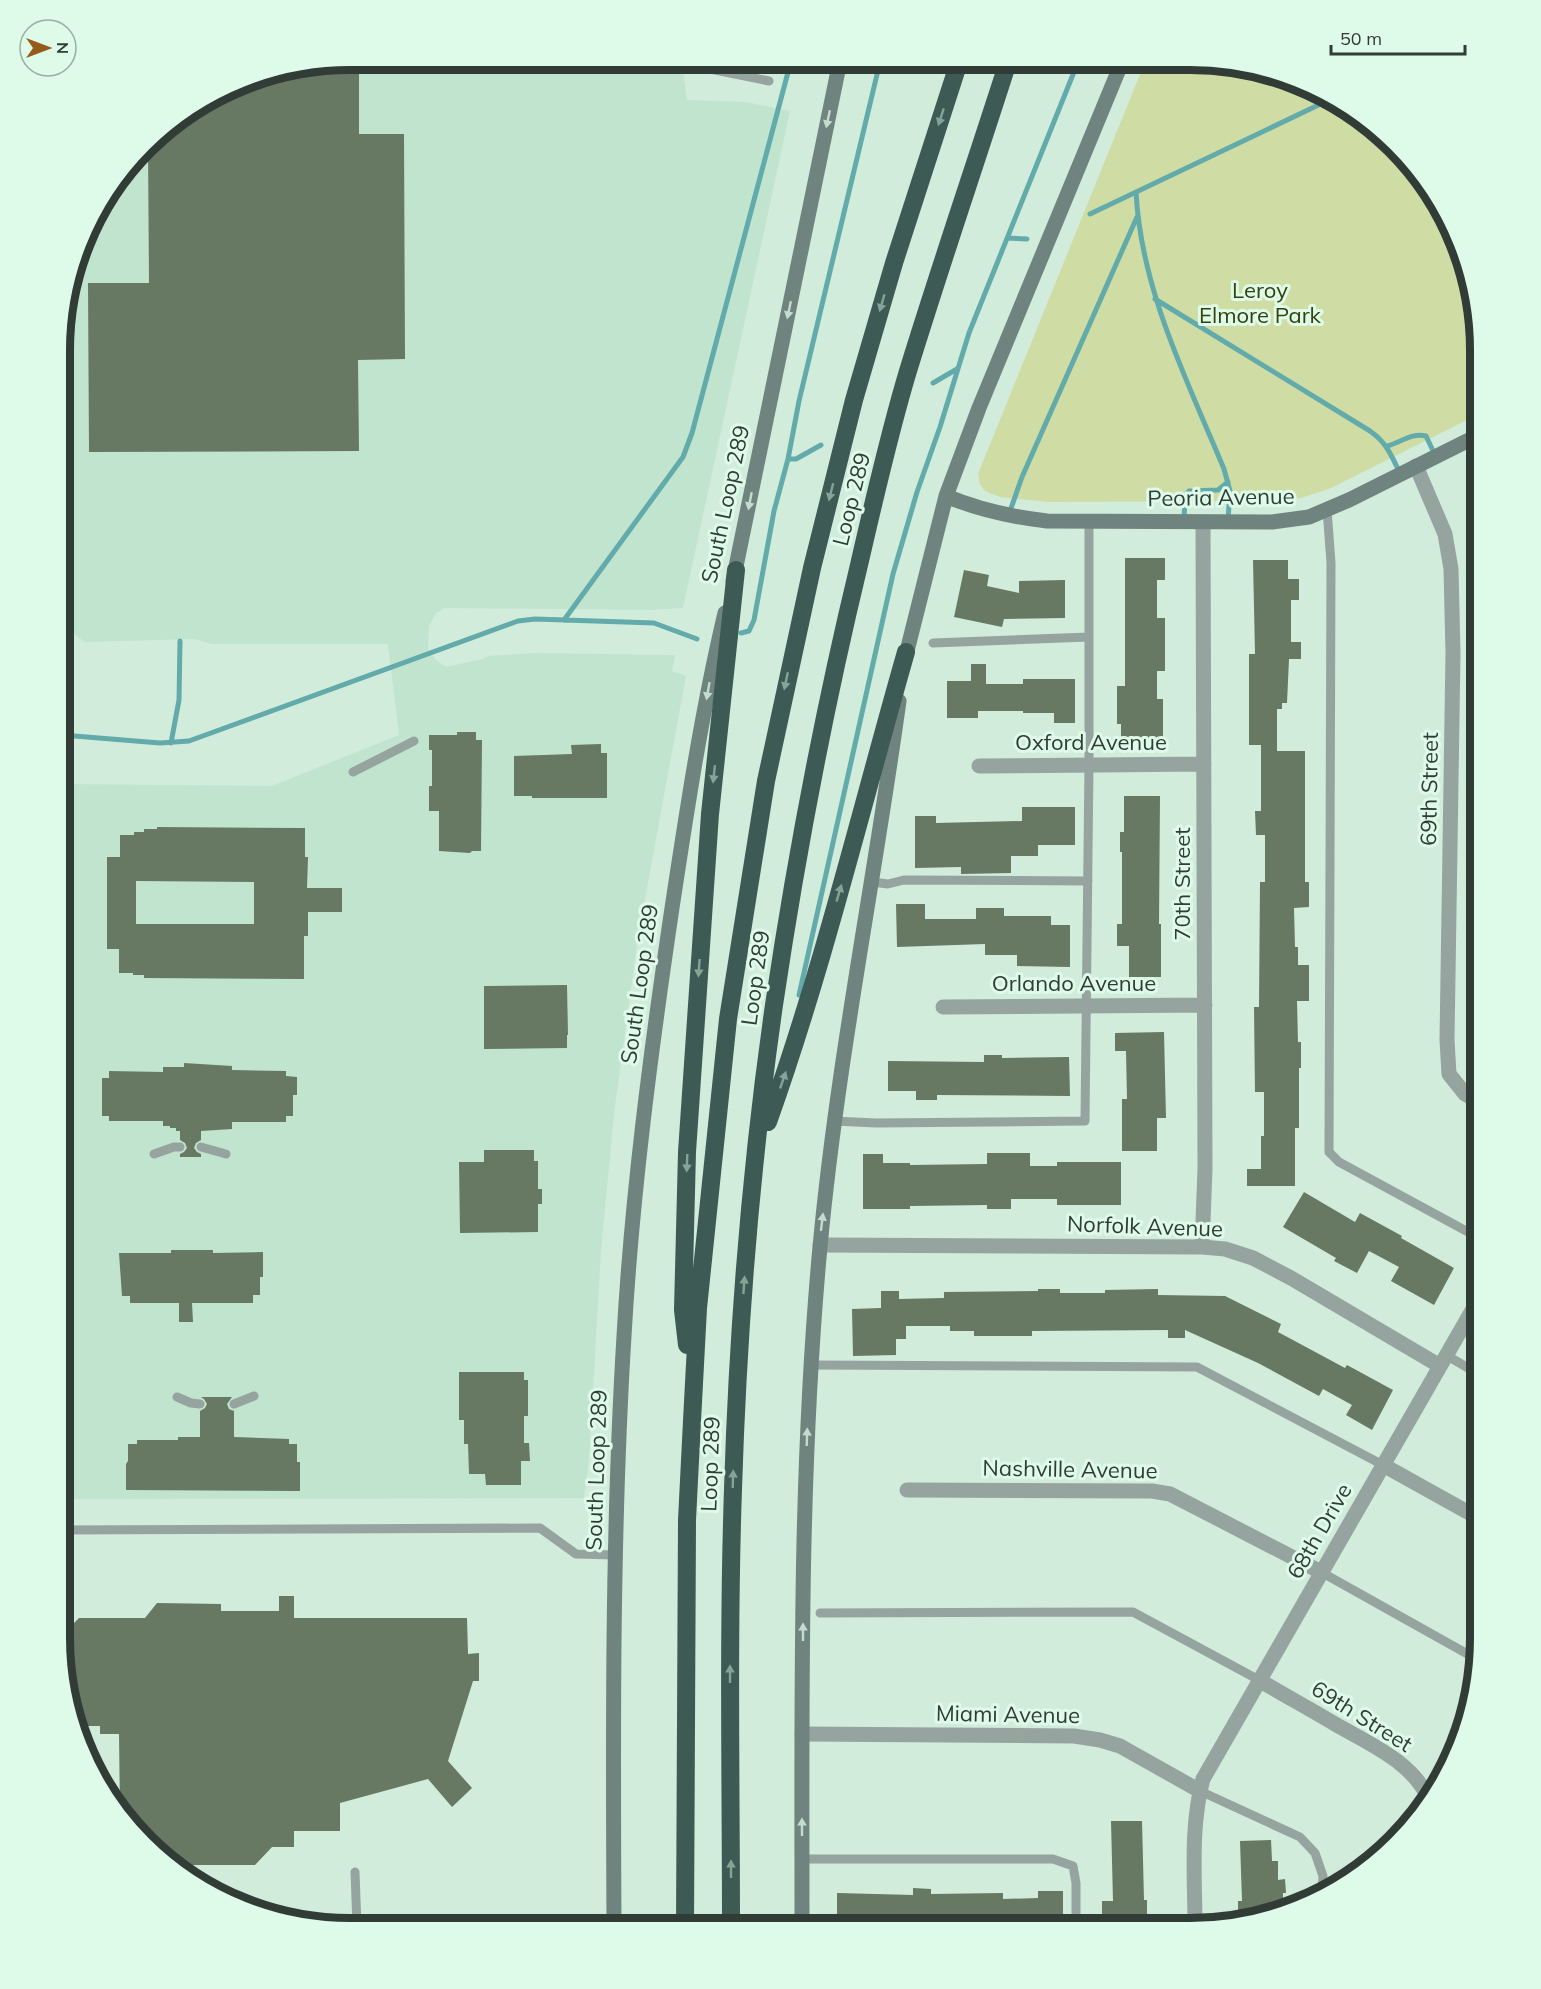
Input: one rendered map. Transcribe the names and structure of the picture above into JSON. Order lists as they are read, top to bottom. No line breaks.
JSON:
{"streets":{"highway":["Loop 289"],"main road":["Peoria Avenue","South Loop 289"],"street":["Oxford Avenue","69th Street","70th Street","Orlando Avenue","Norfolk Avenue","Nashville Avenue","68th Drive","Miami Avenue"]},"crossings":[["Peoria Avenue","69th Street"],["Peoria Avenue","70th Street"],["Oxford Avenue","70th Street"],["69th Street","68th Drive"],["70th Street","Orlando Avenue"],["70th Street","Norfolk Avenue"],["Norfolk Avenue","68th Drive"],["Nashville Avenue","68th Drive"],["68th Drive","Miami Avenue"]],"one_way":["South Loop 289"],"parks":["Leroy Elmore Park"],"scale_bar":"50 m","north":"right"}
